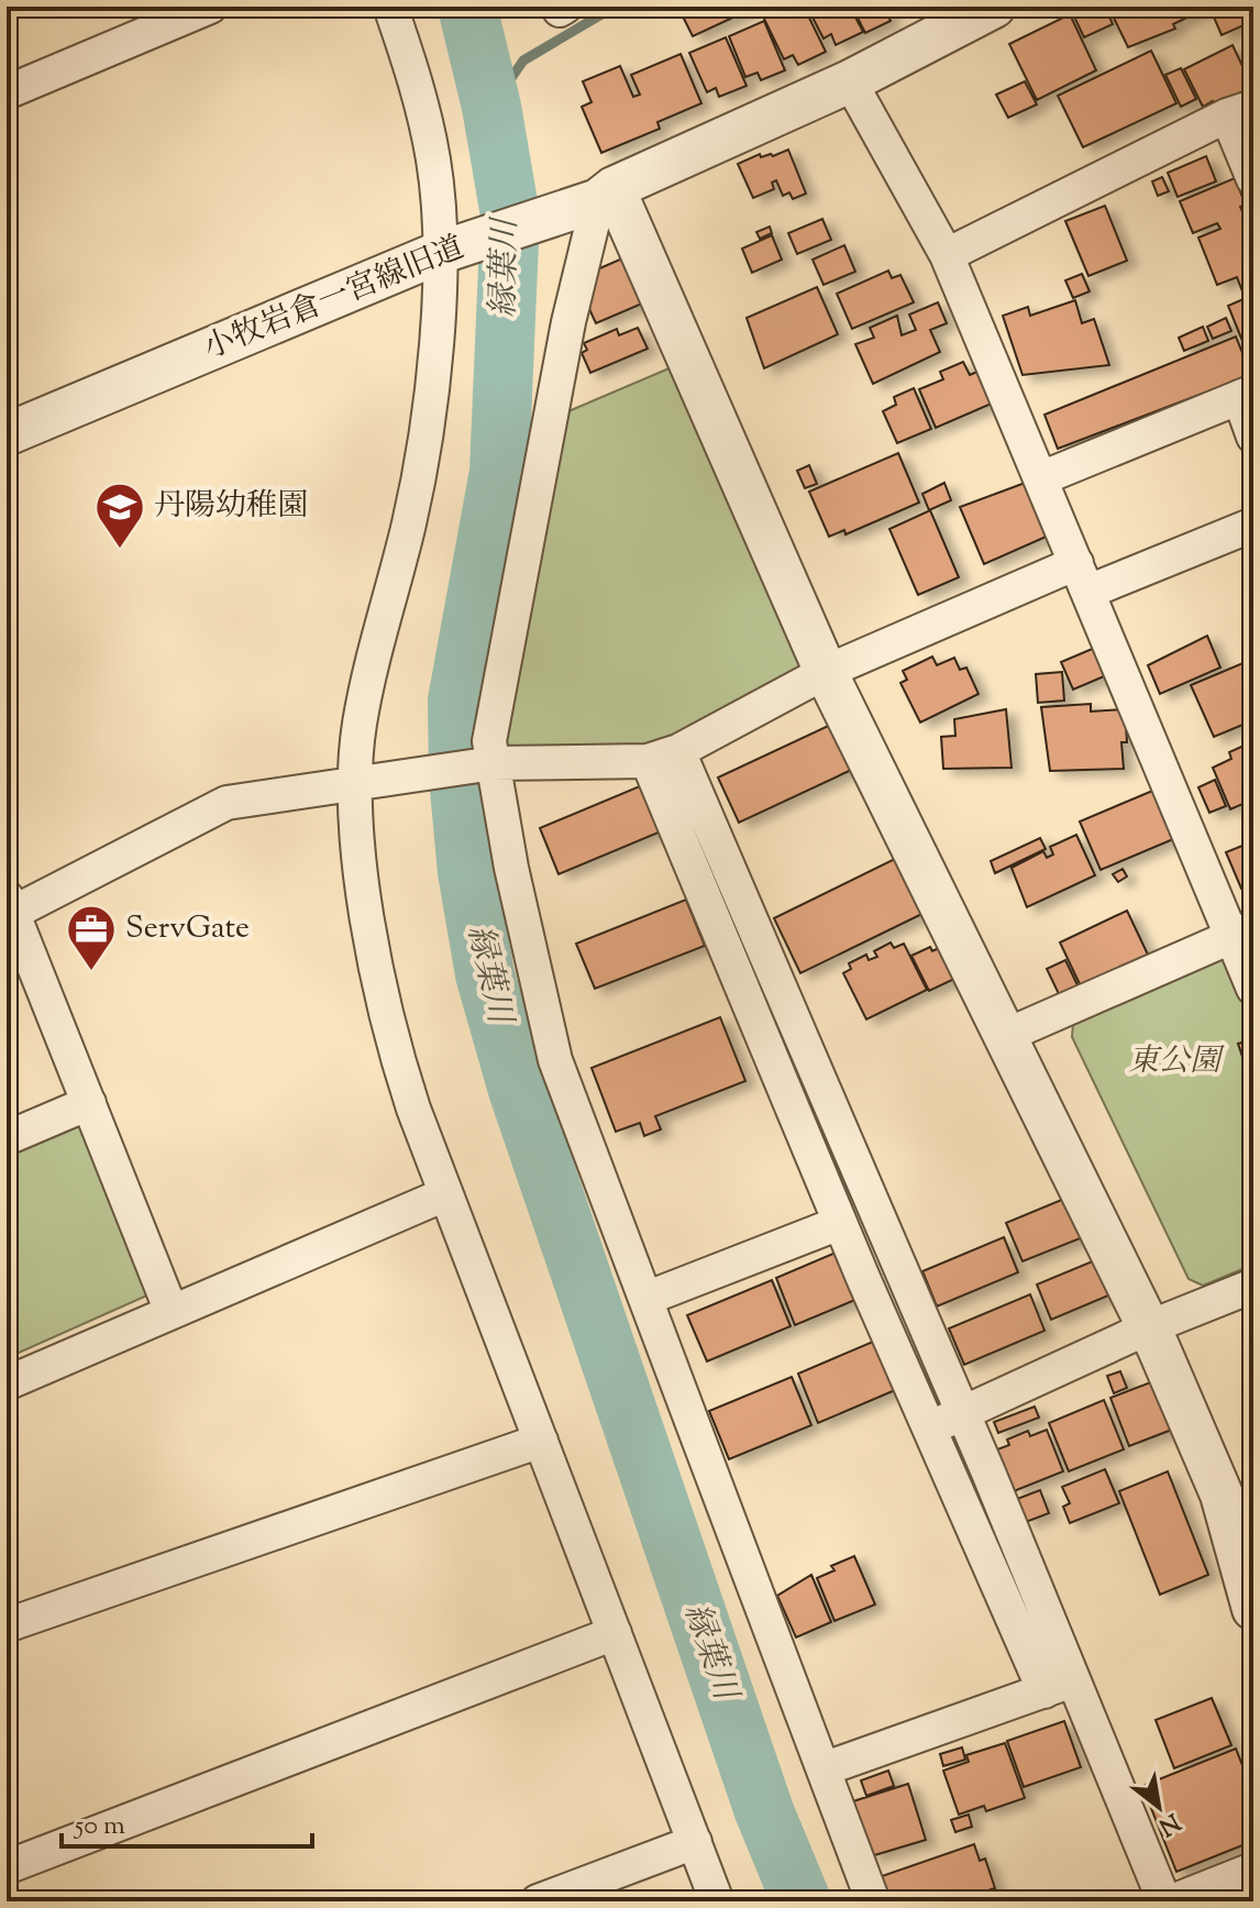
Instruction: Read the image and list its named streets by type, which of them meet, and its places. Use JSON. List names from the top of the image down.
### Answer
{
  "streets": {
    "street": ["小牧岩倉一宮線旧道"]
  },
  "water": ["縁葉川"],
  "parks": ["東公園"],
  "places": {
    "school or university": ["丹陽幼稚園"],
    "office": ["ServGate"]
  },
  "scale_bar": "50 m",
  "north": "bottom right"
}
